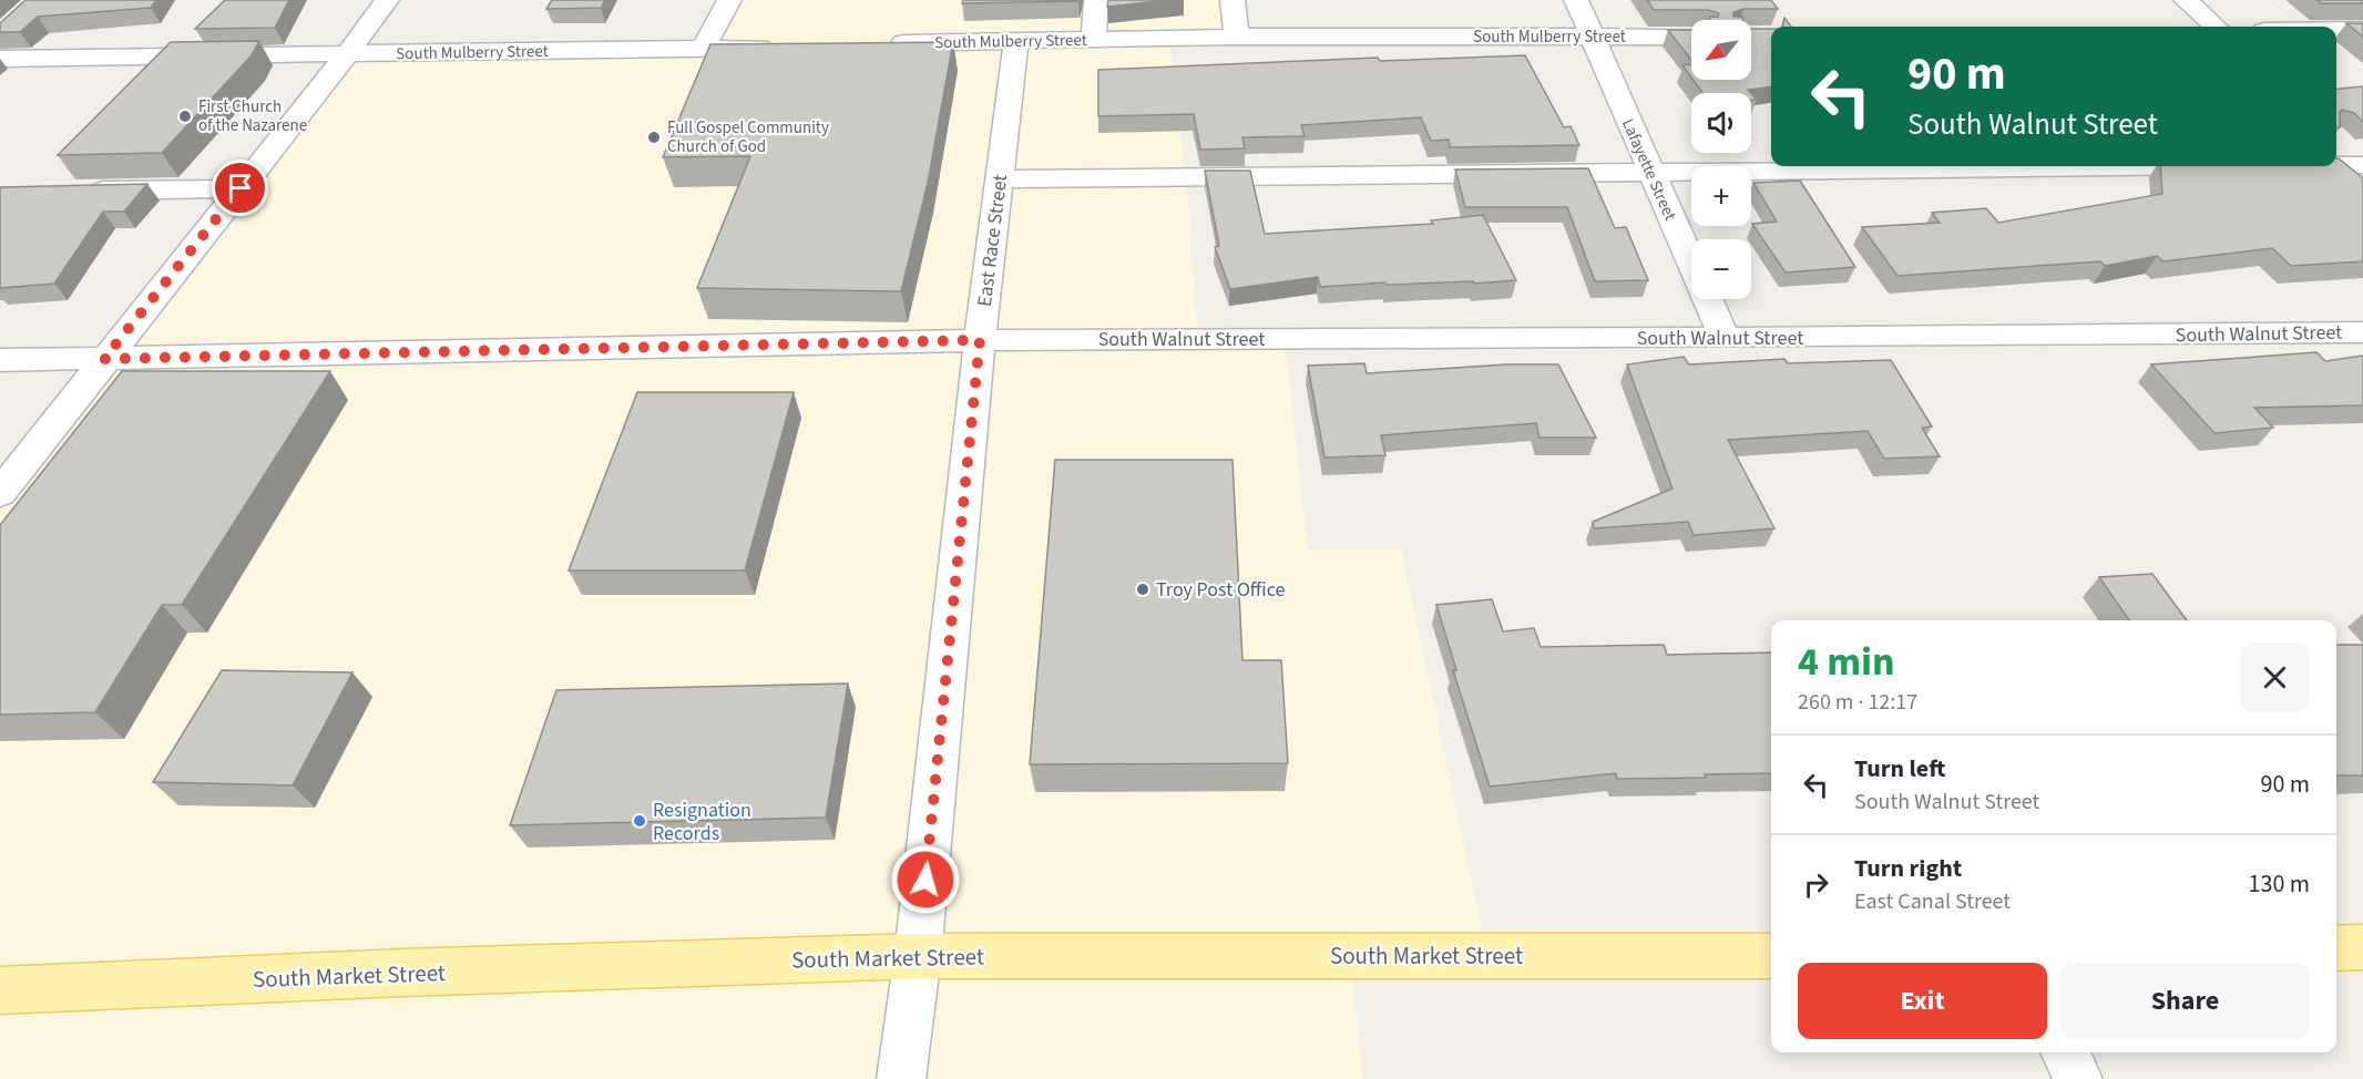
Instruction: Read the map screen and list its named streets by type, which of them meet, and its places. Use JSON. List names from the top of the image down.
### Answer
{
  "streets": {
    "main road": ["South Market Street"],
    "street": [
      "South Mulberry Street",
      "Lafayette Street",
      "East Race Street",
      "South Walnut Street"
    ]
  },
  "crossings": [
    ["South Mulberry Street", "Lafayette Street"],
    ["South Mulberry Street", "East Race Street"],
    ["Lafayette Street", "South Walnut Street"],
    ["East Race Street", "South Walnut Street"],
    ["East Race Street", "South Market Street"]
  ],
  "places": [
    "First Church of the Nazarene",
    "Full Gospel Community Church of God",
    "Troy Post Office",
    "Resignation Records"
  ],
  "north": "bottom left",
  "page": {
    "map_buttons": ["+", "−"],
    "turn": ["90 m", "South Walnut Street"],
    "heading": ["4 min", "260 m · 12:17"],
    "list": [
      {
        "name": "Turn left",
        "note": "South Walnut Street",
        "value": "90 m"
      },
      {
        "name": "Turn right",
        "note": "East Canal Street",
        "value": "130 m"
      }
    ],
    "buttons": ["Exit", "Share"]
  }
}
